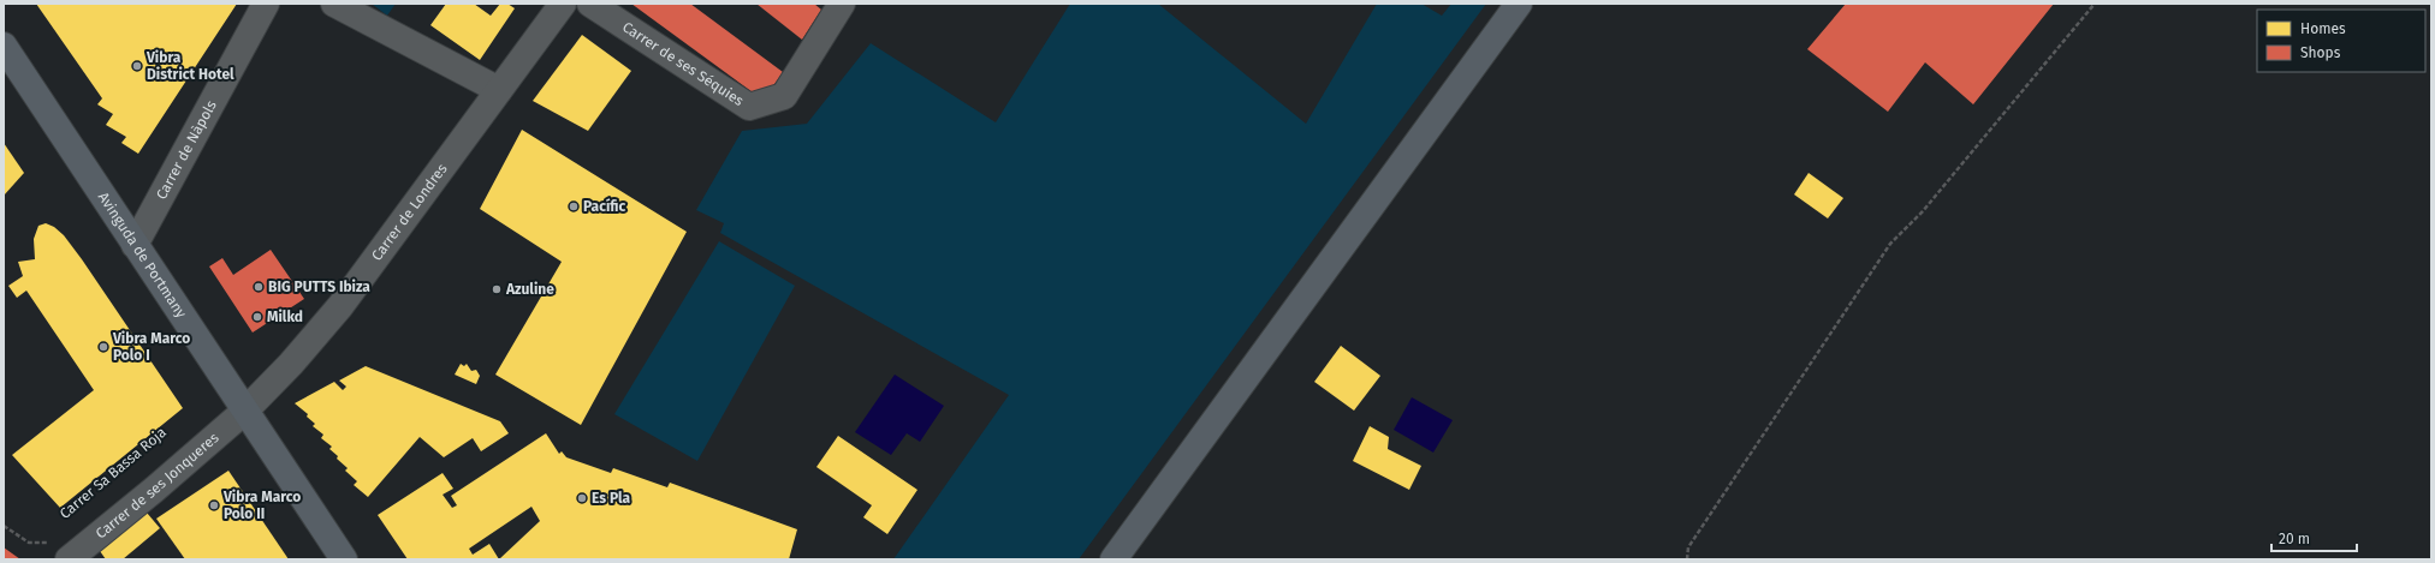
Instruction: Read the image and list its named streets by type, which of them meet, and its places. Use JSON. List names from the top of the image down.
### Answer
{
  "streets": {
    "main road": ["Avinguda de Portmany"],
    "street": [
      "Carrer de ses Séquies",
      "Carrer de Nàpols",
      "Carrer de Londres",
      "Carrer de ses Jonqueres"
    ],
    "path": ["Carrer Sa Bassa Roja"]
  },
  "crossings": [
    ["Carrer de Nàpols", "Avinguda de Portmany"],
    ["Carrer de Londres", "Avinguda de Portmany"],
    ["Carrer de Londres", "Carrer de ses Jonqueres"],
    ["Avinguda de Portmany", "Carrer de ses Jonqueres"]
  ],
  "places": [
    "Vibra District Hotel",
    "Pacífic",
    "BIG PUTTS Ibiza",
    "Azuline",
    "Milkd",
    "Vibra Marco Polo I",
    "Es Pla",
    "Vibra Marco Polo II"
  ],
  "legend": ["Homes", "Shops"],
  "scale_bar": "20 m"
}
